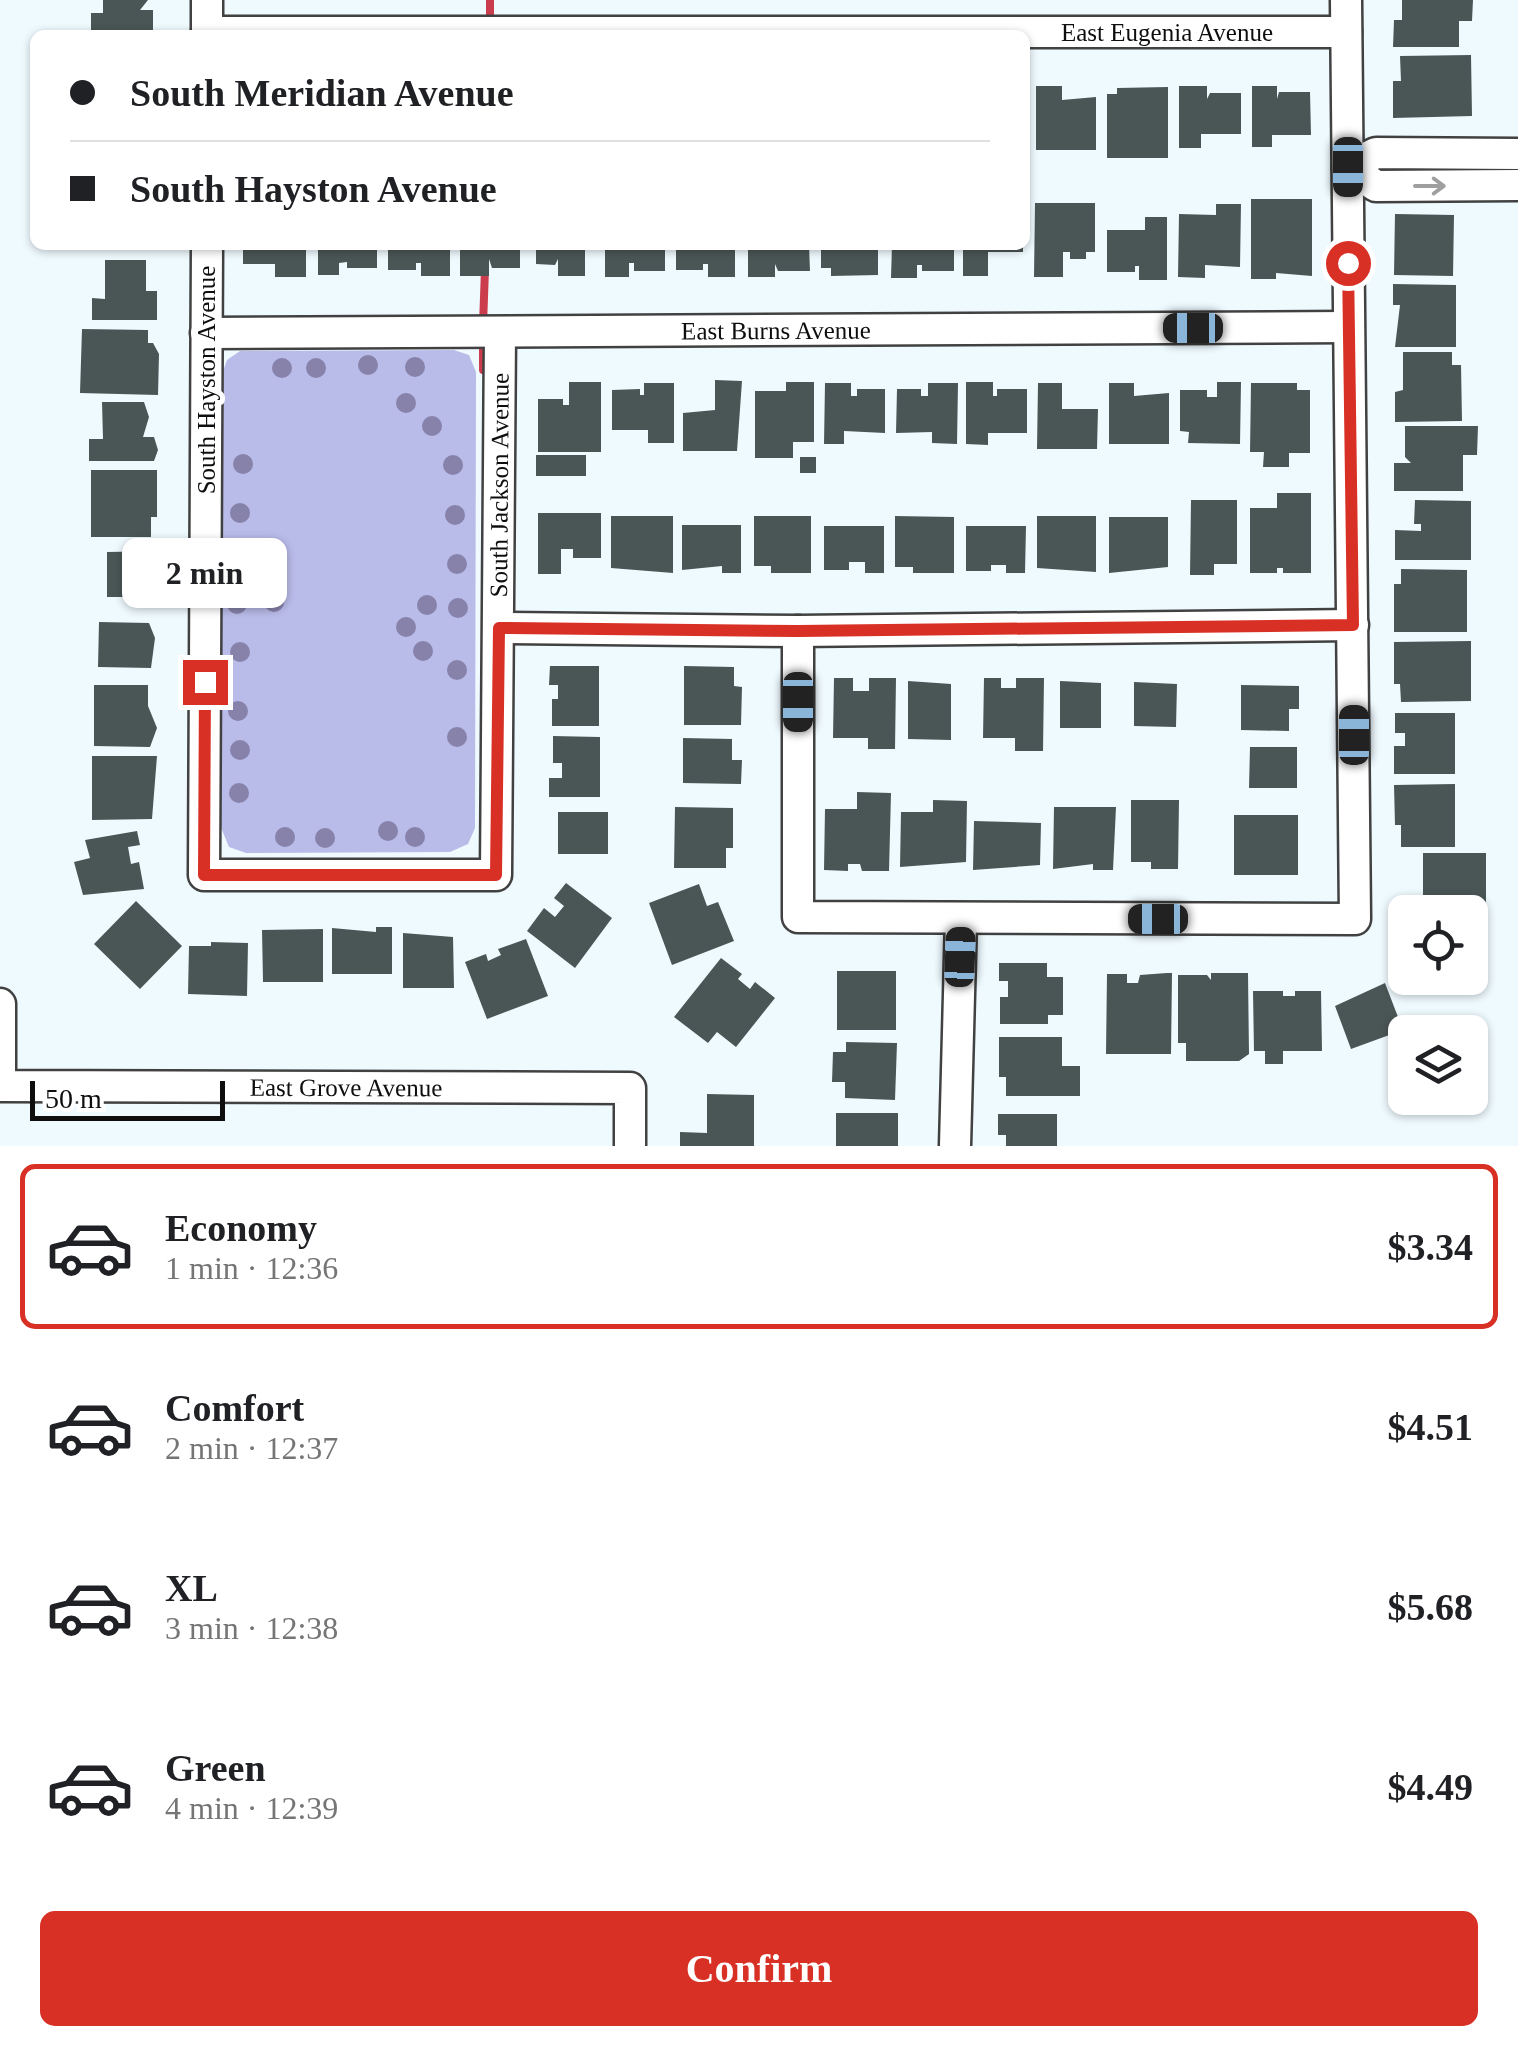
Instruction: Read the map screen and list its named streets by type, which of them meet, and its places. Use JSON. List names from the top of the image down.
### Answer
{
  "streets": {
    "street": [
      "East Eugenia Avenue",
      "East Burns Avenue",
      "South Hayston Avenue",
      "South Jackson Avenue",
      "East Grove Avenue"
    ]
  },
  "crossings": [
    ["East Burns Avenue", "South Hayston Avenue"],
    ["East Burns Avenue", "South Jackson Avenue"],
    ["South Hayston Avenue", "South Jackson Avenue"]
  ],
  "scale_bar": "50 m",
  "page": {
    "banner": ["South Meridian Avenue", "South Hayston Avenue"],
    "bubble": "2 min",
    "scale": "50 m",
    "list": [
      {
        "name": "Economy",
        "note": "1 min · 12:36",
        "value": "$3.34"
      },
      {
        "name": "Comfort",
        "note": "2 min · 12:37",
        "value": "$4.51"
      },
      {
        "name": "XL",
        "note": "3 min · 12:38",
        "value": "$5.68"
      },
      {
        "name": "Green",
        "note": "4 min · 12:39",
        "value": "$4.49"
      }
    ],
    "buttons": "Confirm"
  }
}
